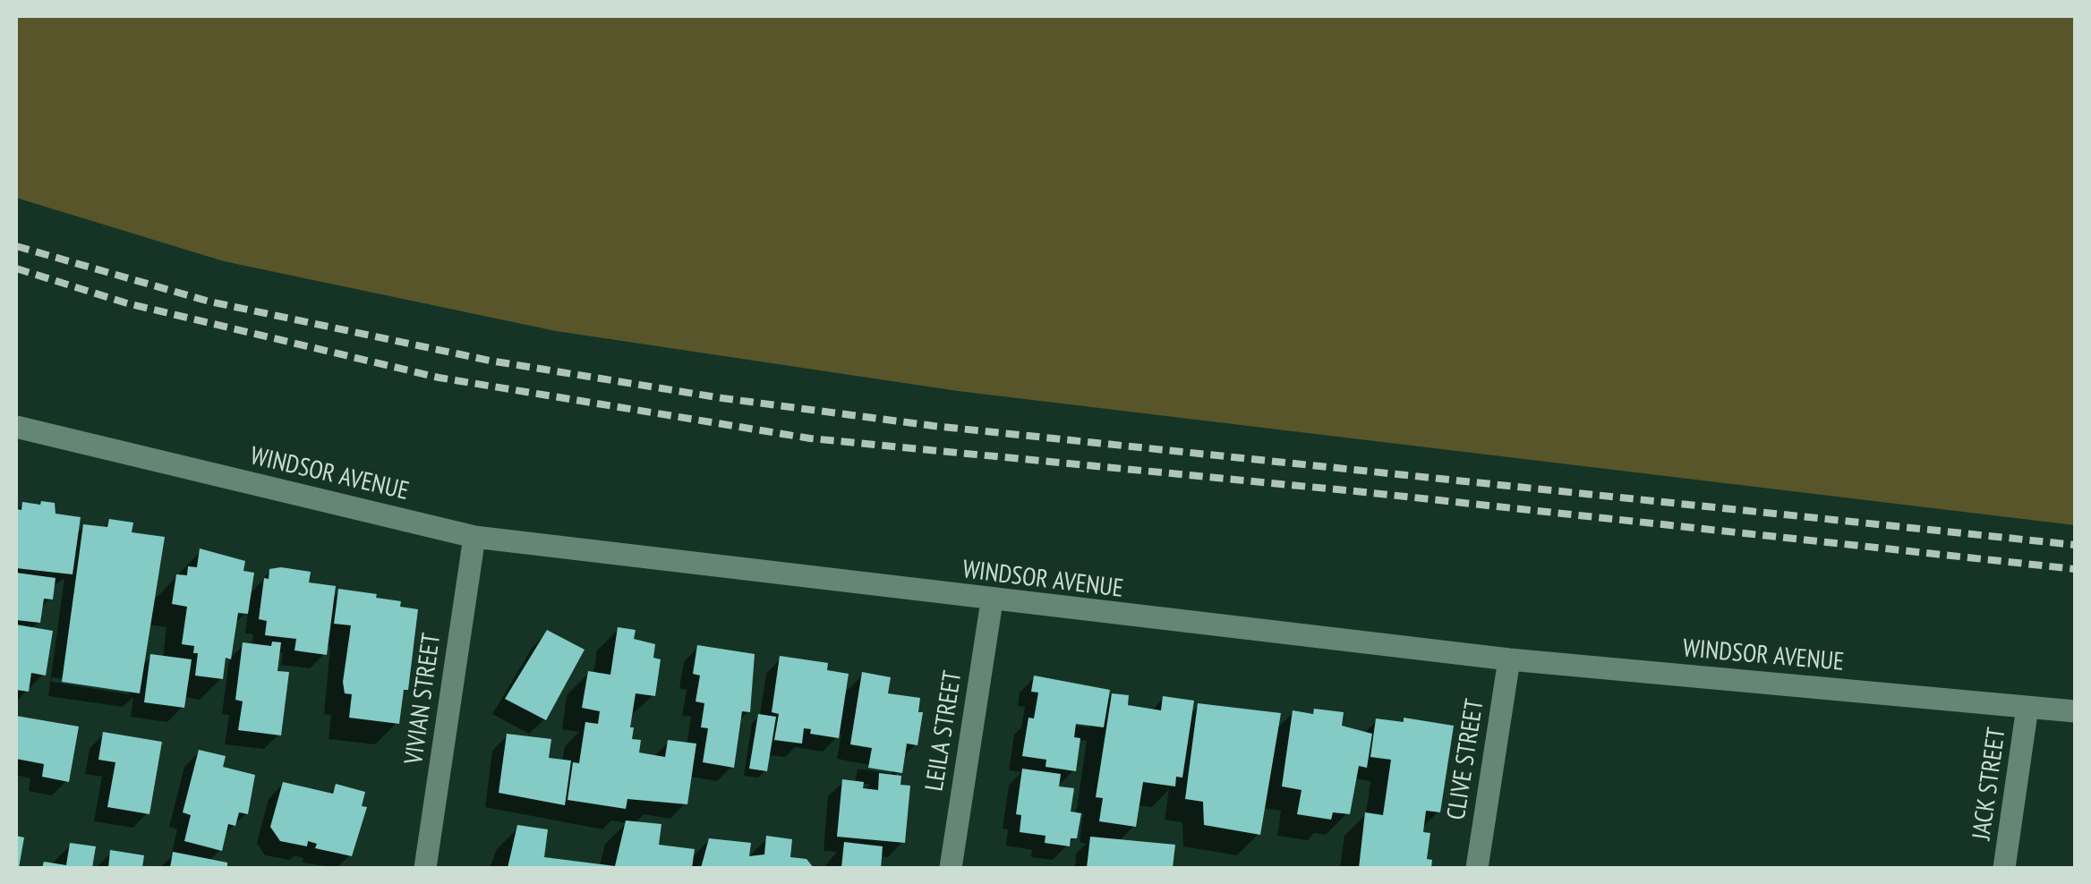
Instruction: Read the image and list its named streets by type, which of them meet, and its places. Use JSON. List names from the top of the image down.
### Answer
{
  "streets": {
    "street": [
      "WINDSOR AVENUE",
      "VIVIAN STREET",
      "LEILA STREET",
      "CLIVE STREET",
      "JACK STREET"
    ]
  },
  "crossings": [
    ["WINDSOR AVENUE", "VIVIAN STREET"],
    ["WINDSOR AVENUE", "LEILA STREET"],
    ["WINDSOR AVENUE", "CLIVE STREET"],
    ["WINDSOR AVENUE", "JACK STREET"]
  ]
}
